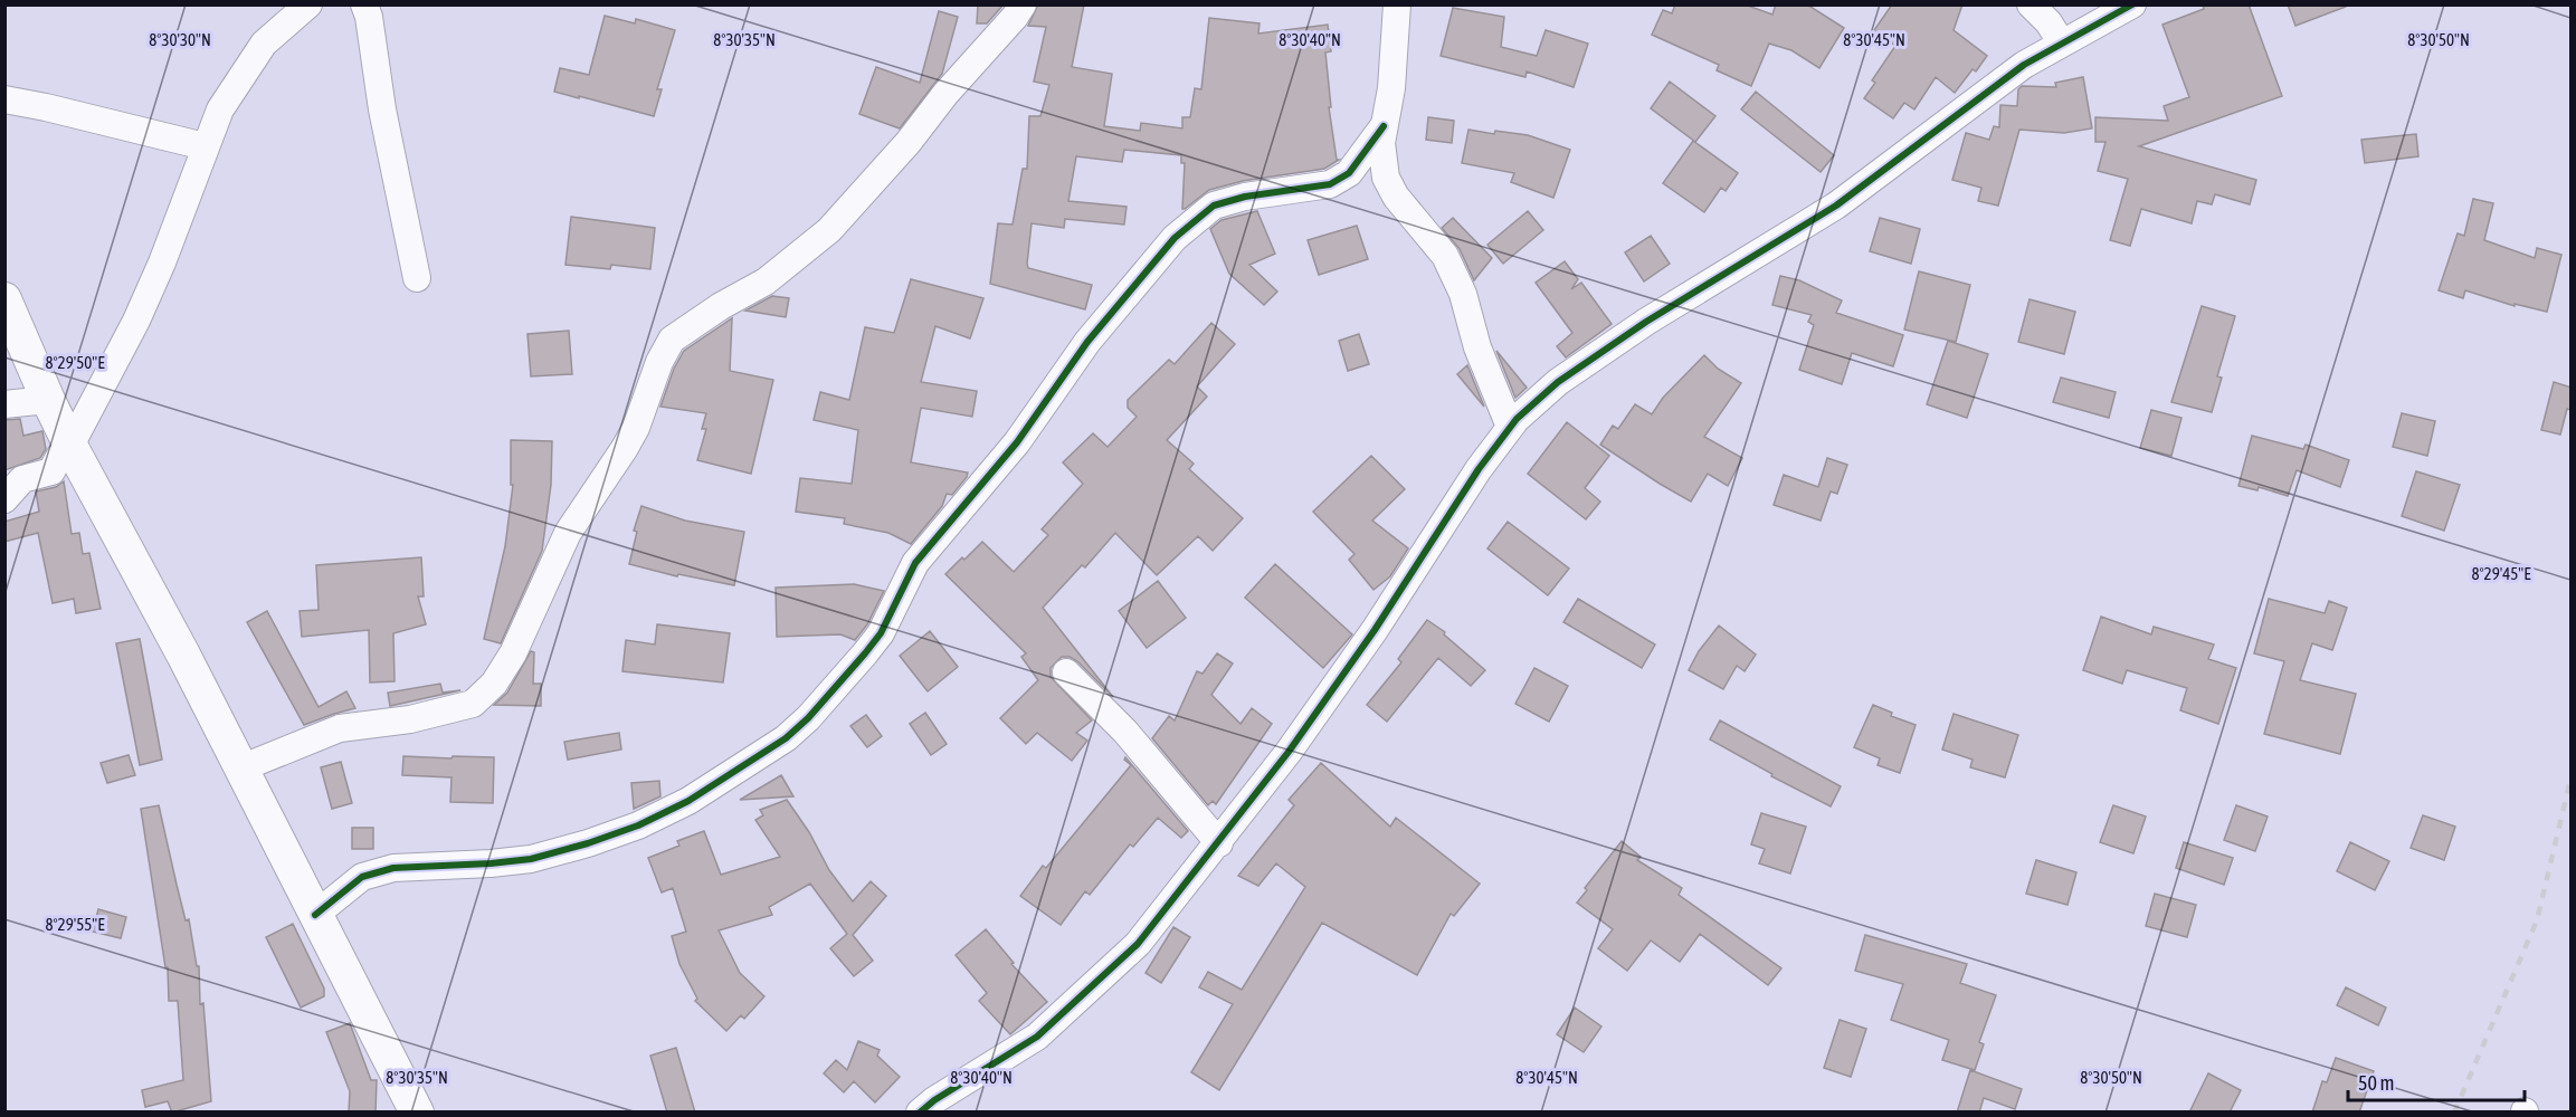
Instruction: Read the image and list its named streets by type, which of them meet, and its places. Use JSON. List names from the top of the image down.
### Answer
{
  "scale_bar": "50 m",
  "coordinates": [
    "8°30'30\"N",
    "8°30'35\"N",
    "8°30'40\"N",
    "8°30'45\"N",
    "8°30'50\"N",
    "8°29'50\"E",
    "8°29'45\"E",
    "8°29'55\"E"
  ]
}
